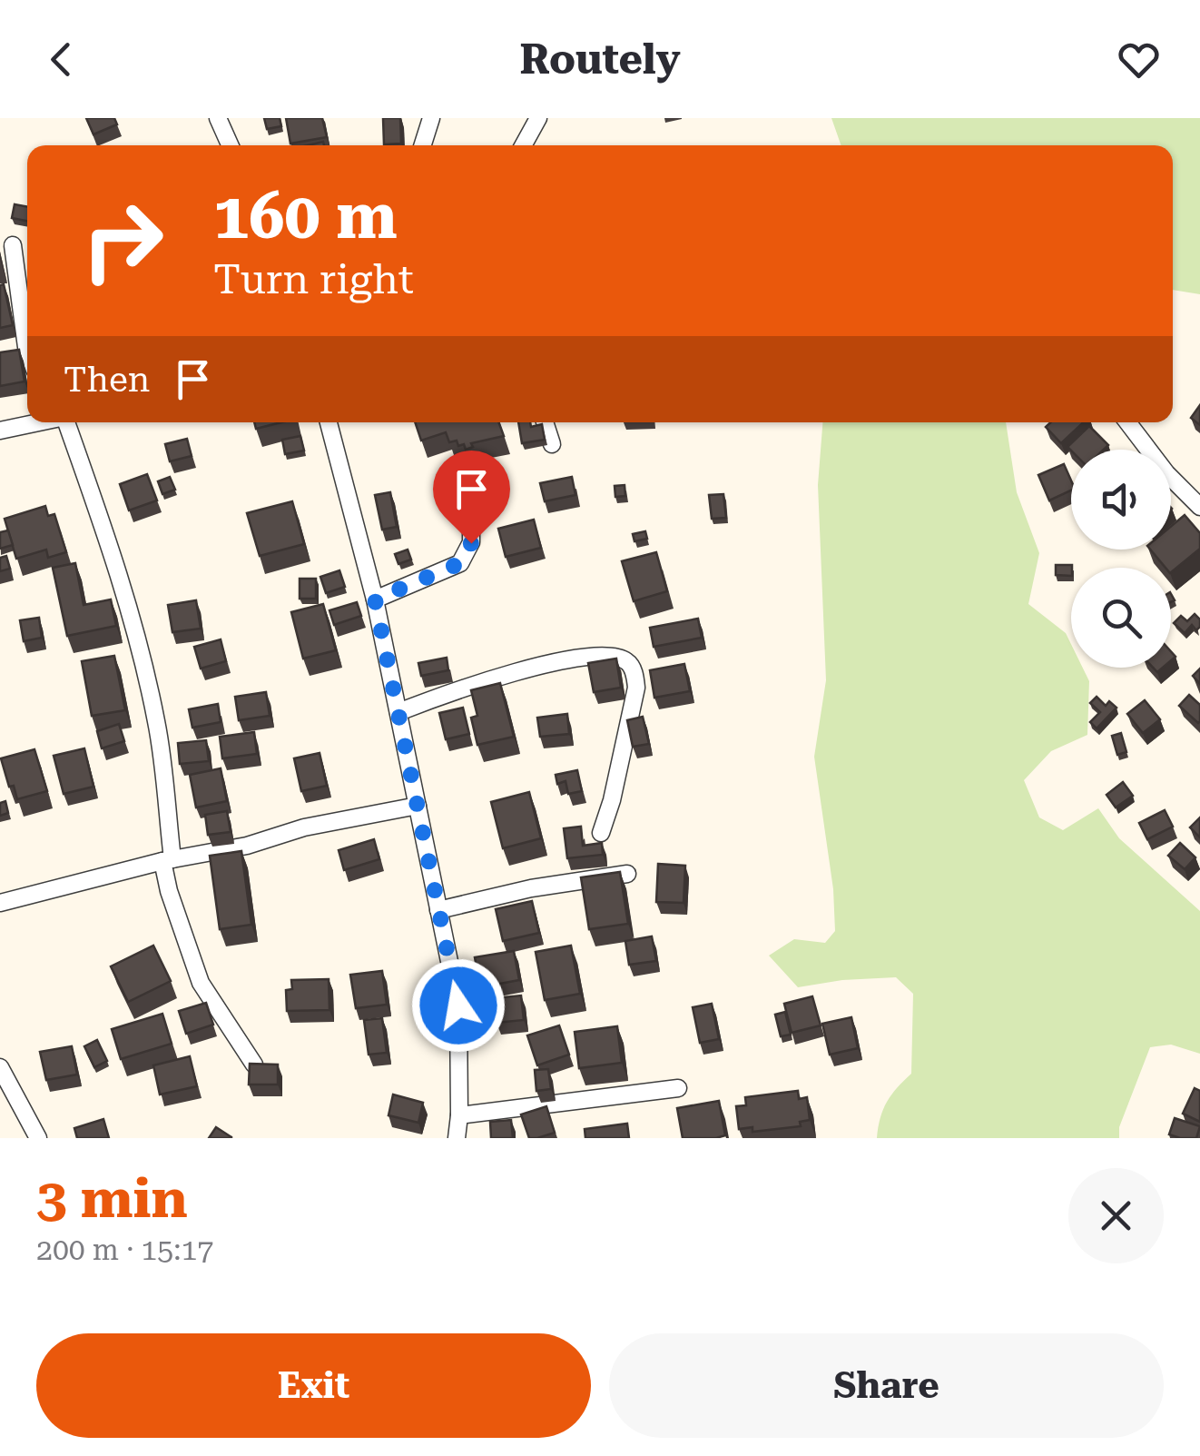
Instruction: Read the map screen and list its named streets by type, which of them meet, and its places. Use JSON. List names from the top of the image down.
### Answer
{
  "page": {
    "header": "Routely",
    "turn": ["160 m", "Turn right"],
    "then": "Then",
    "heading": ["3 min", "200 m · 15:17"],
    "buttons": ["Exit", "Share"]
  }
}
